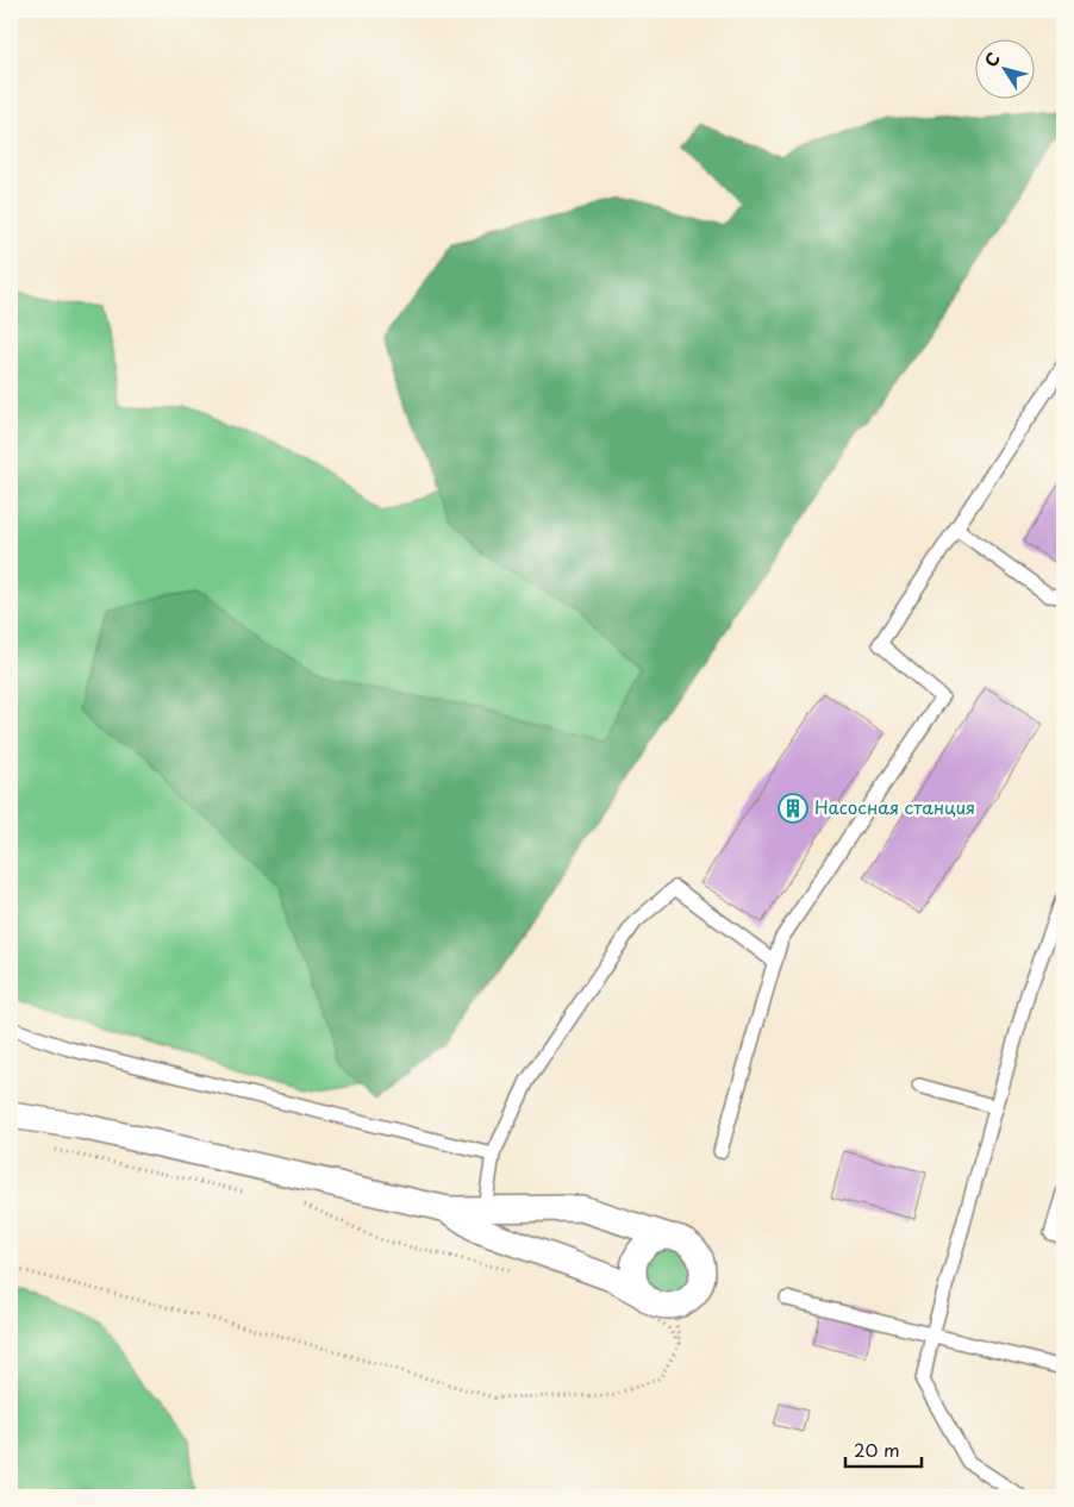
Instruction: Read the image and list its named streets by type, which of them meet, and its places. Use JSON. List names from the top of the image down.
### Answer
{
  "places": {
    "building": ["Насосная станция"]
  },
  "scale_bar": "20 m",
  "north": "top left"
}
